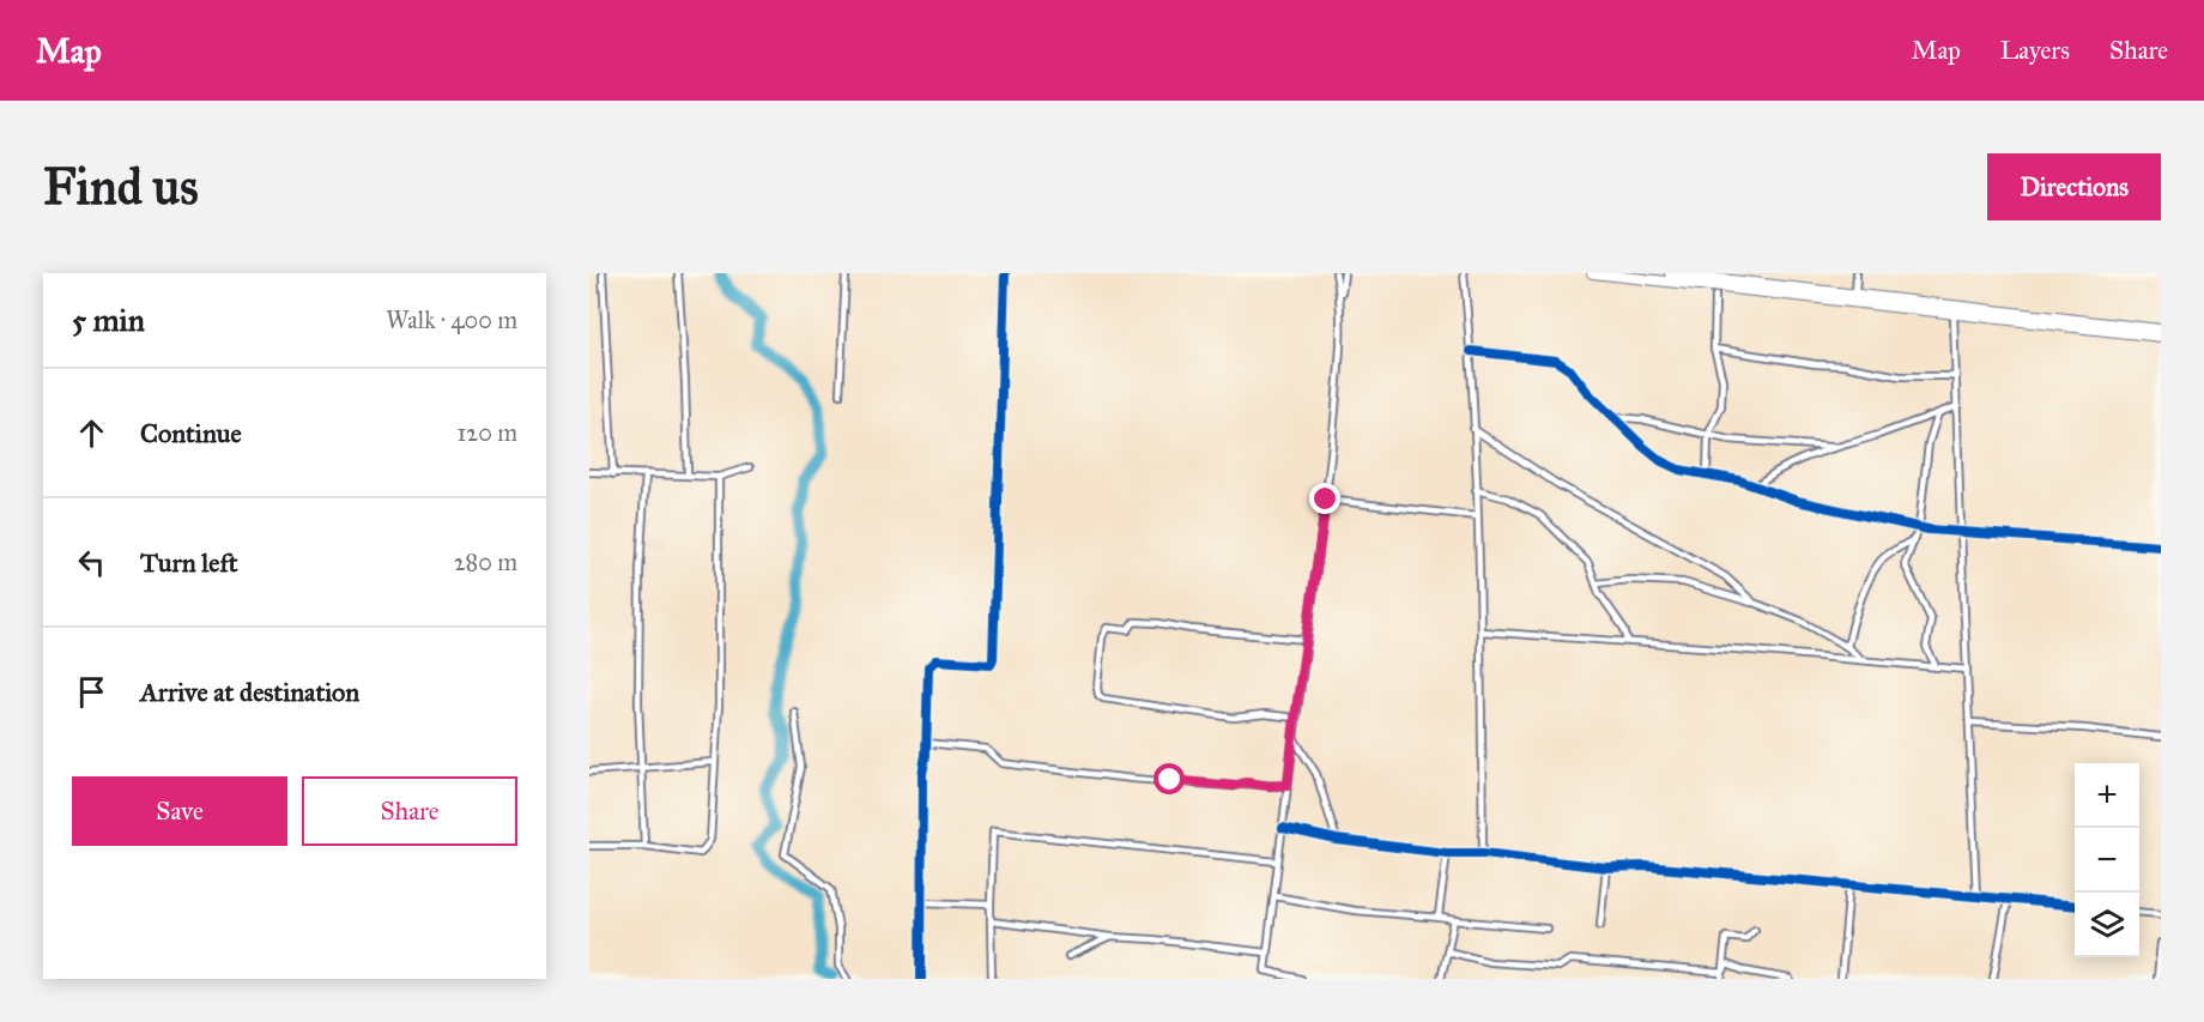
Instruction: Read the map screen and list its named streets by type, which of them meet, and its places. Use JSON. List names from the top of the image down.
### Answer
{
  "page": {
    "header": "Map",
    "nav": ["Map", "Layers", "Share"],
    "buttons": [
      "Directions",
      ["Save", "Share"]
    ],
    "title": "Find us",
    "heading": ["5 min", "Walk · 400 m"],
    "list": [
      ["Continue", "120 m"],
      ["Turn left", "280 m"],
      "Arrive at destination"
    ],
    "map_buttons": ["+", "−"]
  }
}
